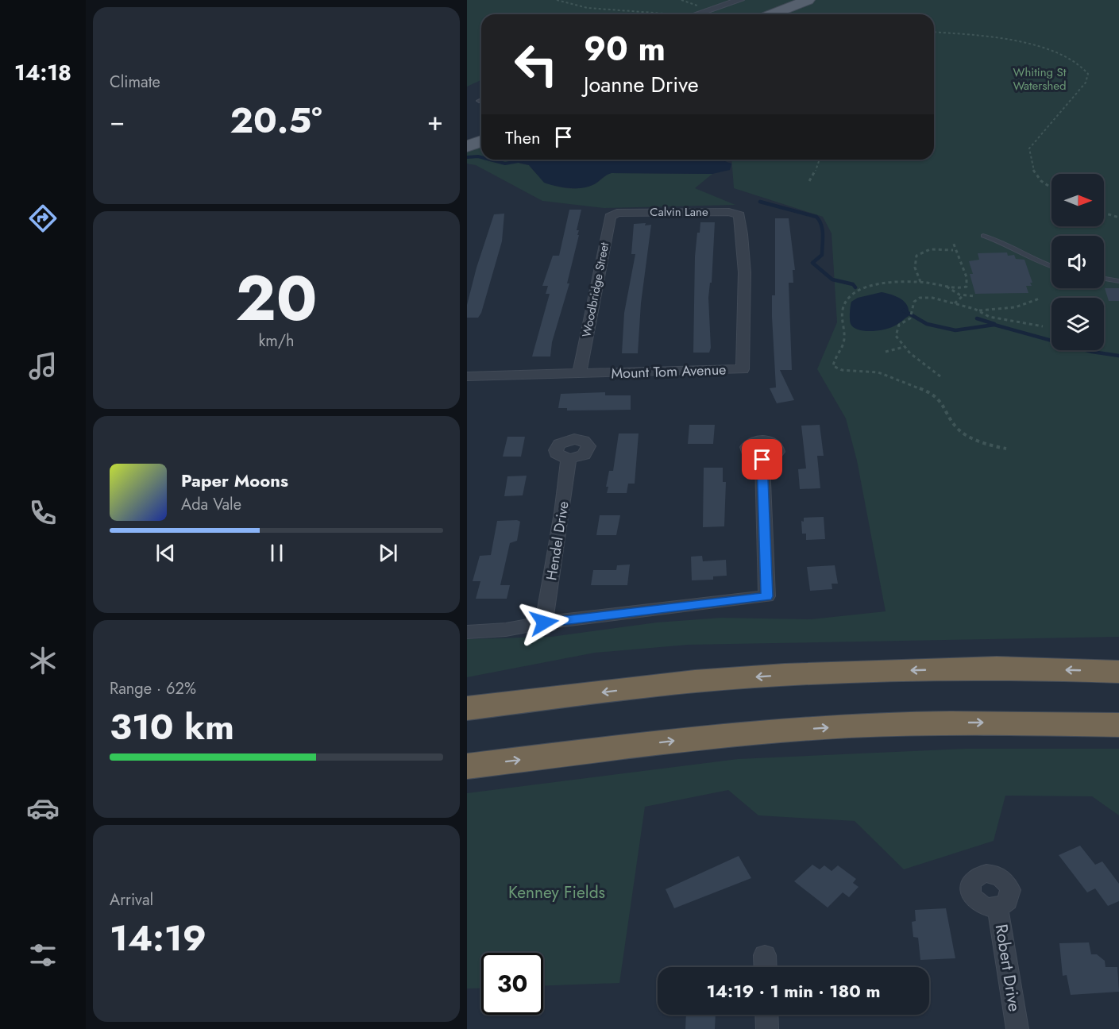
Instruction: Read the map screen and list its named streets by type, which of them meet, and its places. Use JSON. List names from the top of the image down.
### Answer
{
  "streets": {
    "street": [
      "Calvin Lane",
      "Woodbridge Street",
      "Mount Tom Avenue",
      "Hendel Drive",
      "Robert Drive"
    ]
  },
  "crossings": [
    ["Calvin Lane", "Woodbridge Street"],
    ["Calvin Lane", "Mount Tom Avenue"],
    ["Woodbridge Street", "Mount Tom Avenue"]
  ],
  "parks": ["Whiting St Watershed", "Kenney Fields"],
  "north": "right",
  "page": {
    "tabs": "14:18",
    "tile": [
      "Climate",
      ["20", "km/h"],
      ["Range · 62%", "310 km"],
      ["Arrival", "14:19"]
    ],
    "turn": ["90 m", "Joanne Drive"],
    "heat": ["−", "20.5°", "+"],
    "then": "Then",
    "song": ["Paper Moons", "Ada Vale"],
    "limit": "30",
    "trip": "14:19 · 1 min · 180 m"
  }
}
